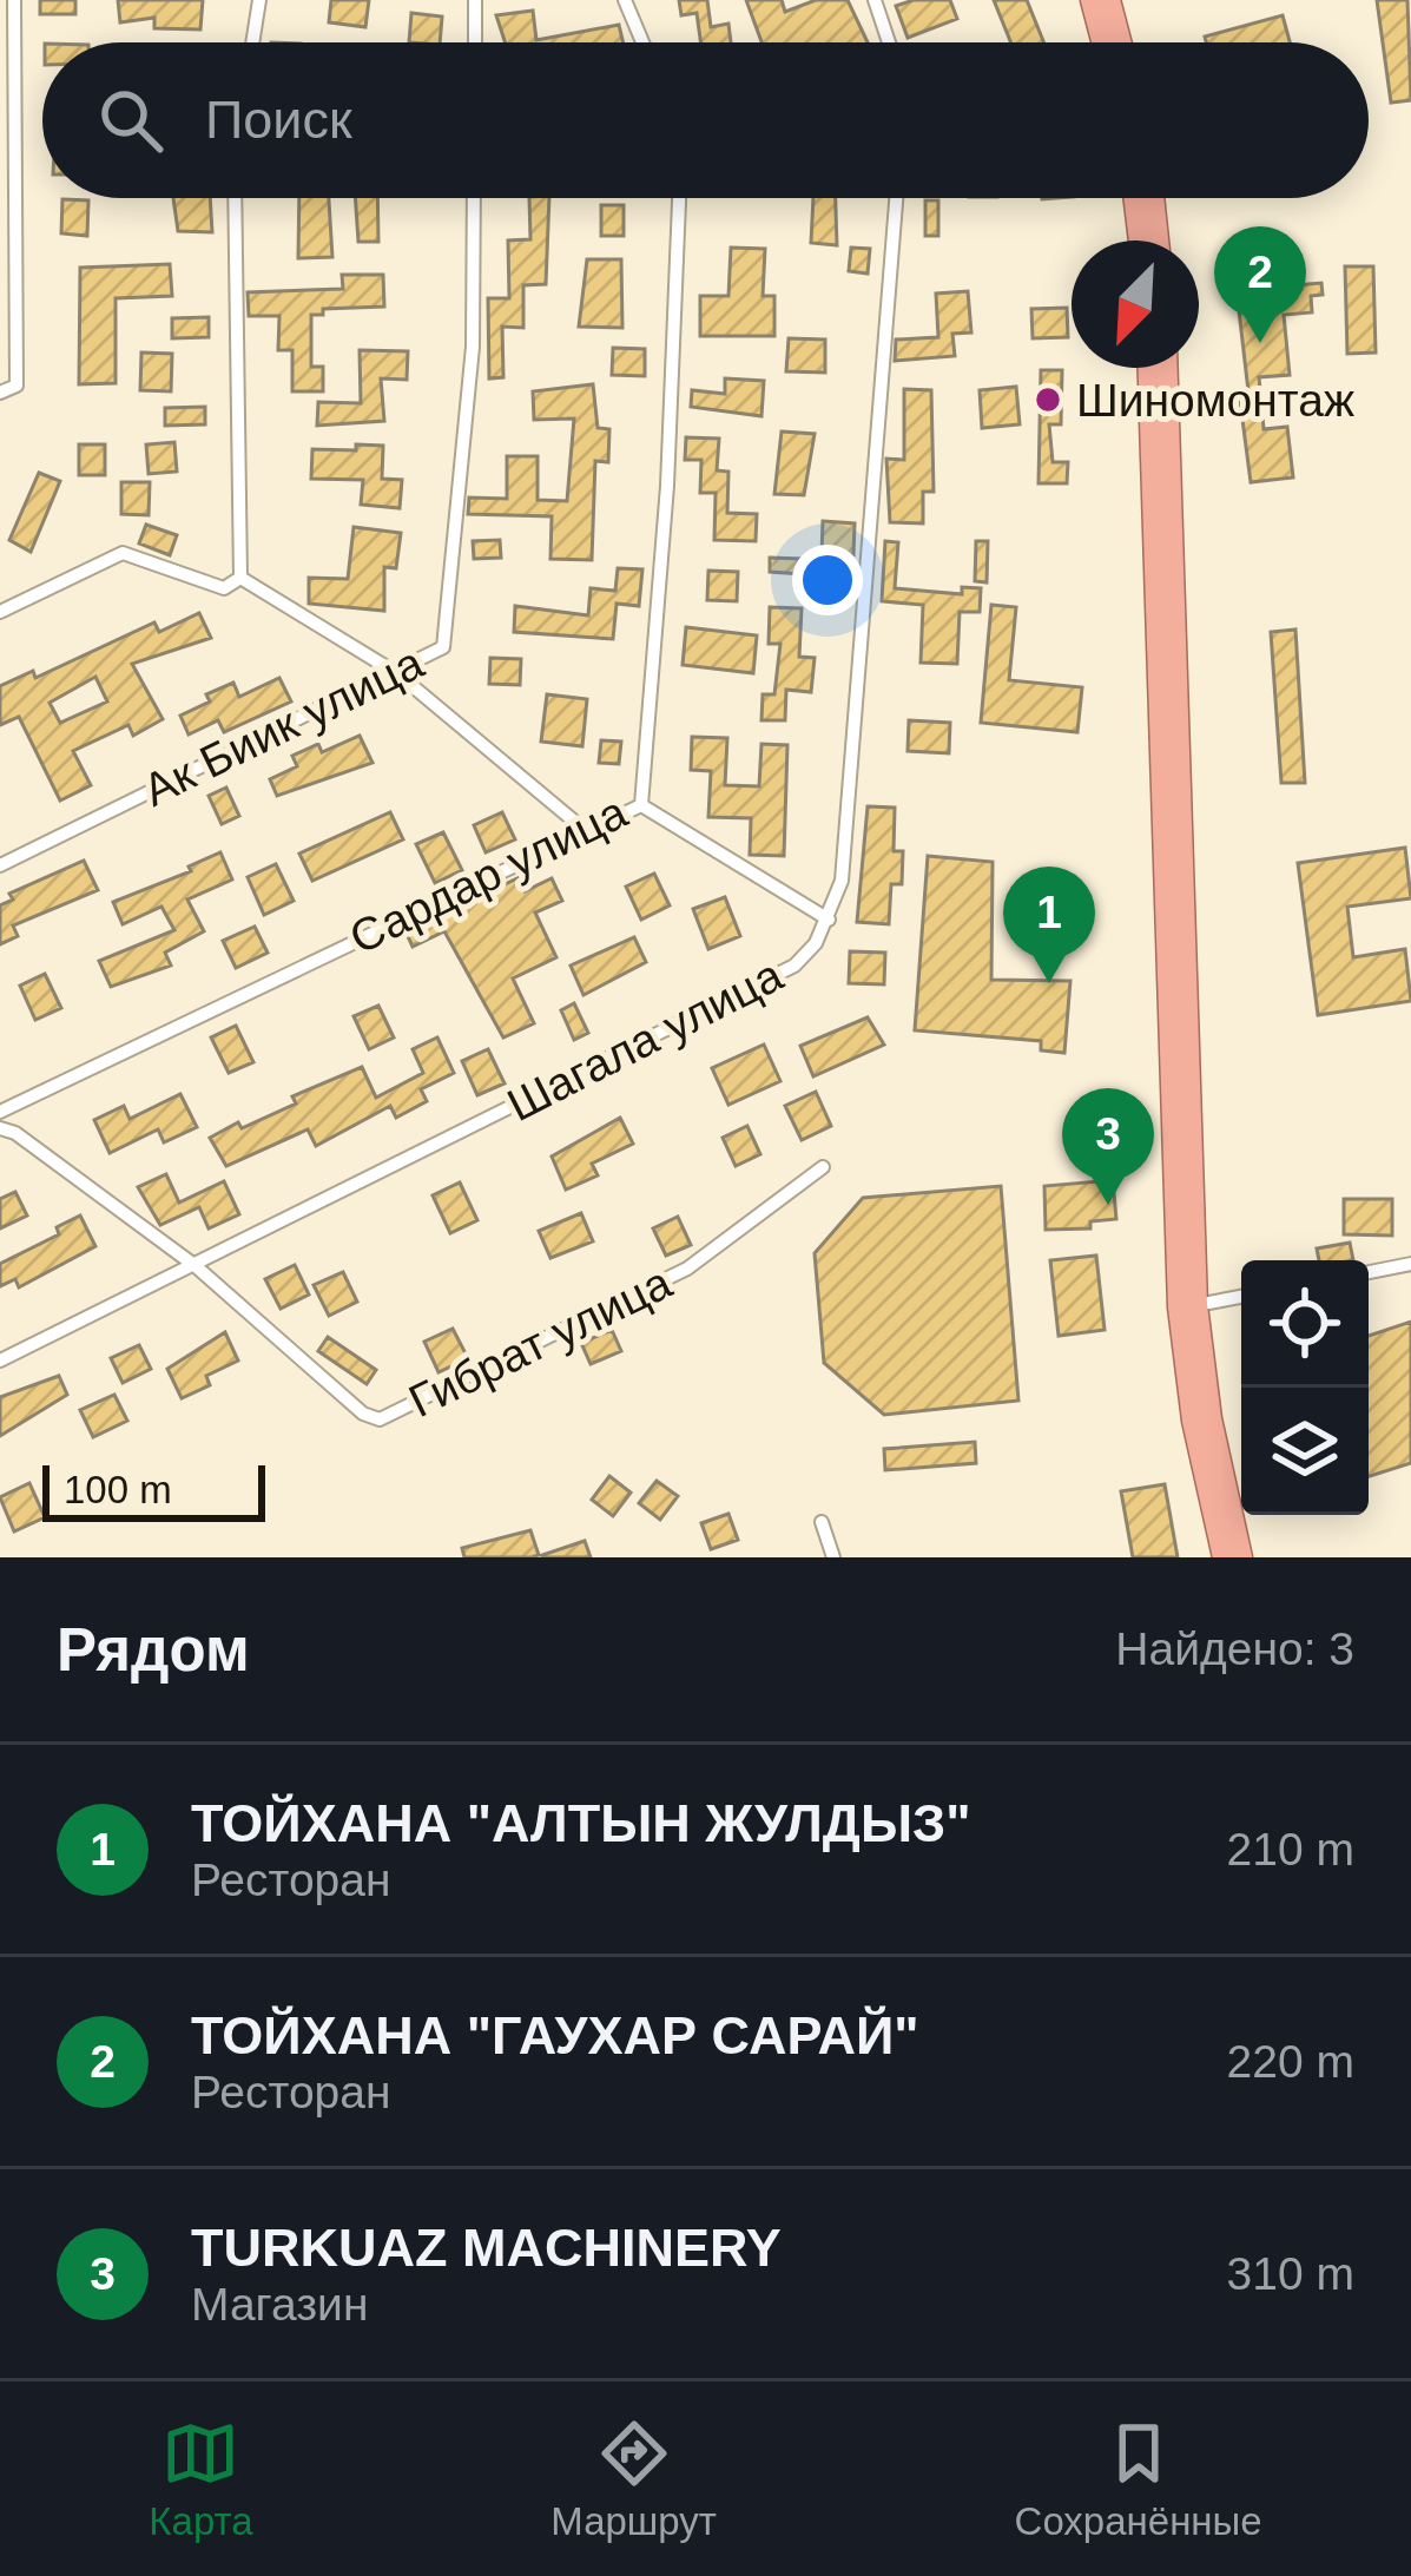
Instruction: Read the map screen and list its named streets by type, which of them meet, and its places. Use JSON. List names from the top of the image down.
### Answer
{
  "streets": {
    "street": [
      "Ак Биик улица",
      "Сардар улица",
      "Шагала улица",
      "Гибрат улица"
    ]
  },
  "crossings": [
    ["Шагала улица", "Гибрат улица"]
  ],
  "places": ["Шиномонтаж"],
  "scale_bar": "100 m",
  "north": "bottom left",
  "page": {
    "search": "Поиск",
    "pins": ["2", "1", "3"],
    "scale": "100 m",
    "heading": ["Рядом", "Найдено: 3"],
    "list": [
      {
        "mark": "1",
        "name": "ТОЙХАНА \"АЛТЫН ЖУЛДЫЗ\"",
        "note": "Ресторан",
        "value": "210 m"
      },
      {
        "mark": "2",
        "name": "ТОЙХАНА \"ГАУХАР САРАЙ\"",
        "note": "Ресторан",
        "value": "220 m"
      },
      {
        "mark": "3",
        "name": "TURKUAZ MACHINERY",
        "note": "Магазин",
        "value": "310 m"
      }
    ],
    "nav": ["Карта", "Маршрут", "Сохранённые"]
  }
}
